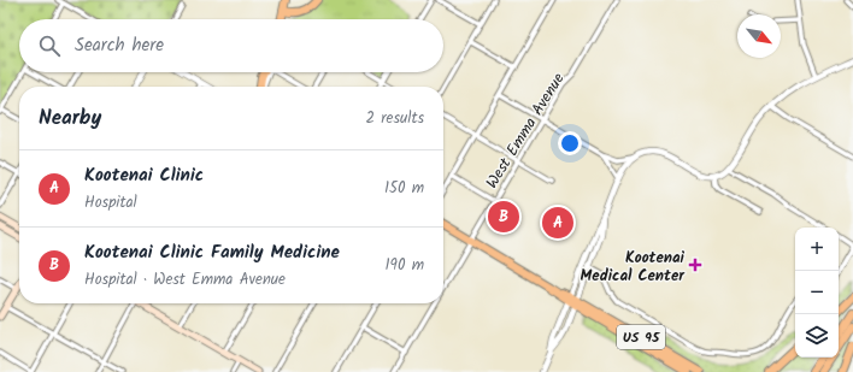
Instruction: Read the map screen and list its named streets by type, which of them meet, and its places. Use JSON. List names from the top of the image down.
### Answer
{
  "streets": {
    "highway": ["US 95"],
    "street": ["West Emma Avenue"]
  },
  "crossings": [
    ["West Emma Avenue", "US 95"]
  ],
  "places": {
    "health": ["Kootenai Medical Center"]
  },
  "north": "bottom right",
  "page": {
    "search": "Search here",
    "heading": ["Nearby", "2 results"],
    "list": [
      {
        "mark": "A",
        "name": "Kootenai Clinic",
        "note": "Hospital",
        "value": "150 m"
      },
      {
        "mark": "B",
        "name": "Kootenai Clinic Family Medicine",
        "note": "Hospital · West Emma Avenue",
        "value": "190 m"
      }
    ],
    "pins": ["B", "A"],
    "map_buttons": ["+", "−"]
  }
}
